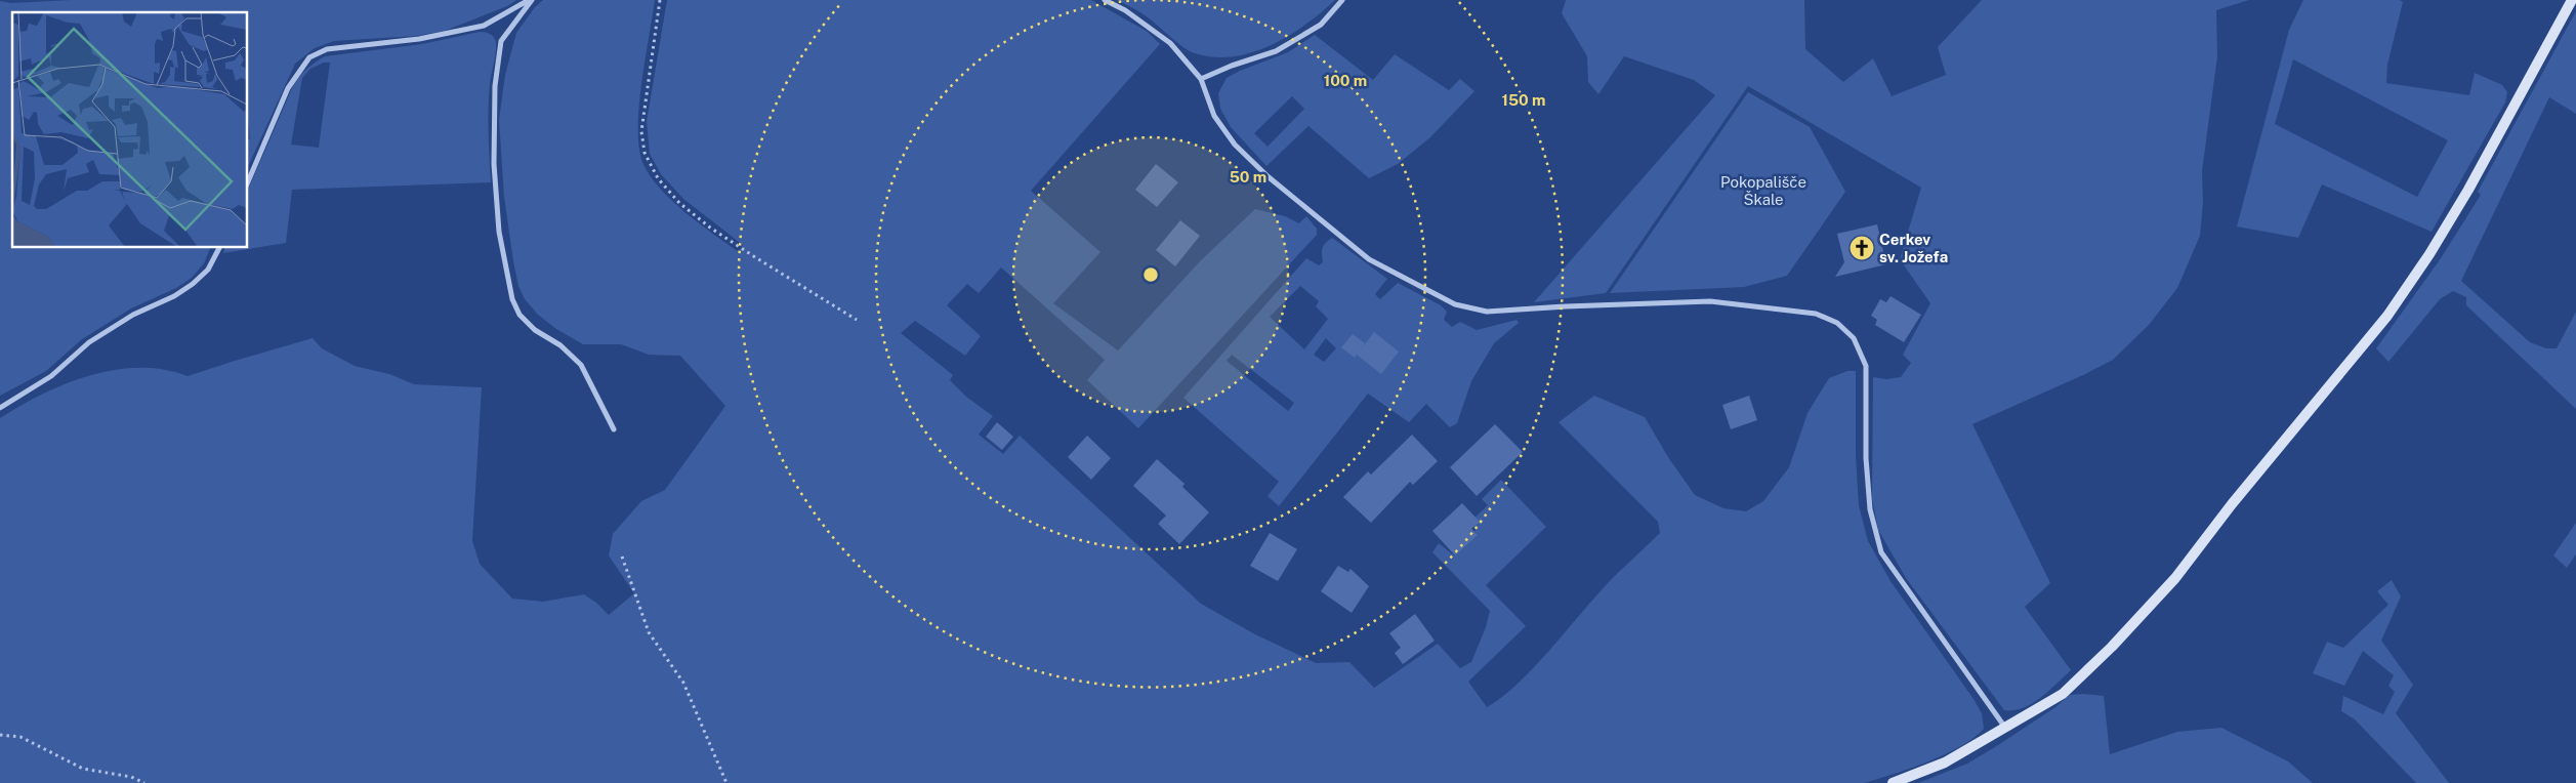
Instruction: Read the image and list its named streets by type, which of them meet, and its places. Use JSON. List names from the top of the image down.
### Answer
{
  "parks": ["Pokopališče Škale"],
  "places": {
    "church": ["Cerkev sv. Jožefa"]
  },
  "rings": ["100 m", "150 m", "50 m"]
}
